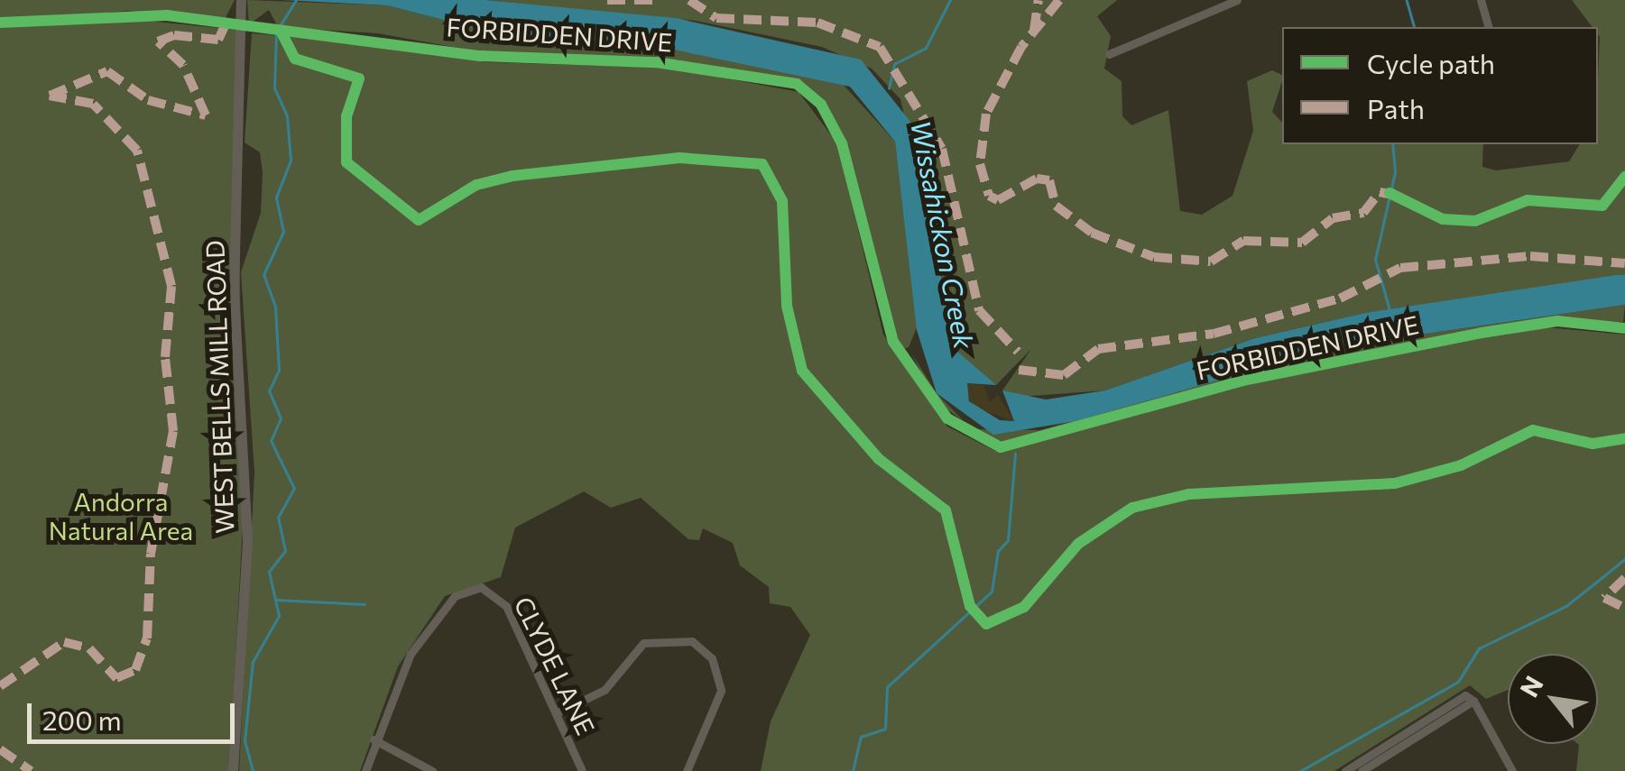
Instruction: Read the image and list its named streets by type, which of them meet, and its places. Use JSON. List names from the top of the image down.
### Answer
{
  "streets": {
    "street": ["WEST BELLS MILL ROAD", "CLYDE LANE"],
    "cycle path": ["FORBIDDEN DRIVE"]
  },
  "water": ["Wissahickon Creek"],
  "parks": ["Andorra Natural Area"],
  "legend": ["Cycle path", "Path"],
  "scale_bar": "200 m",
  "north": "top left"
}
